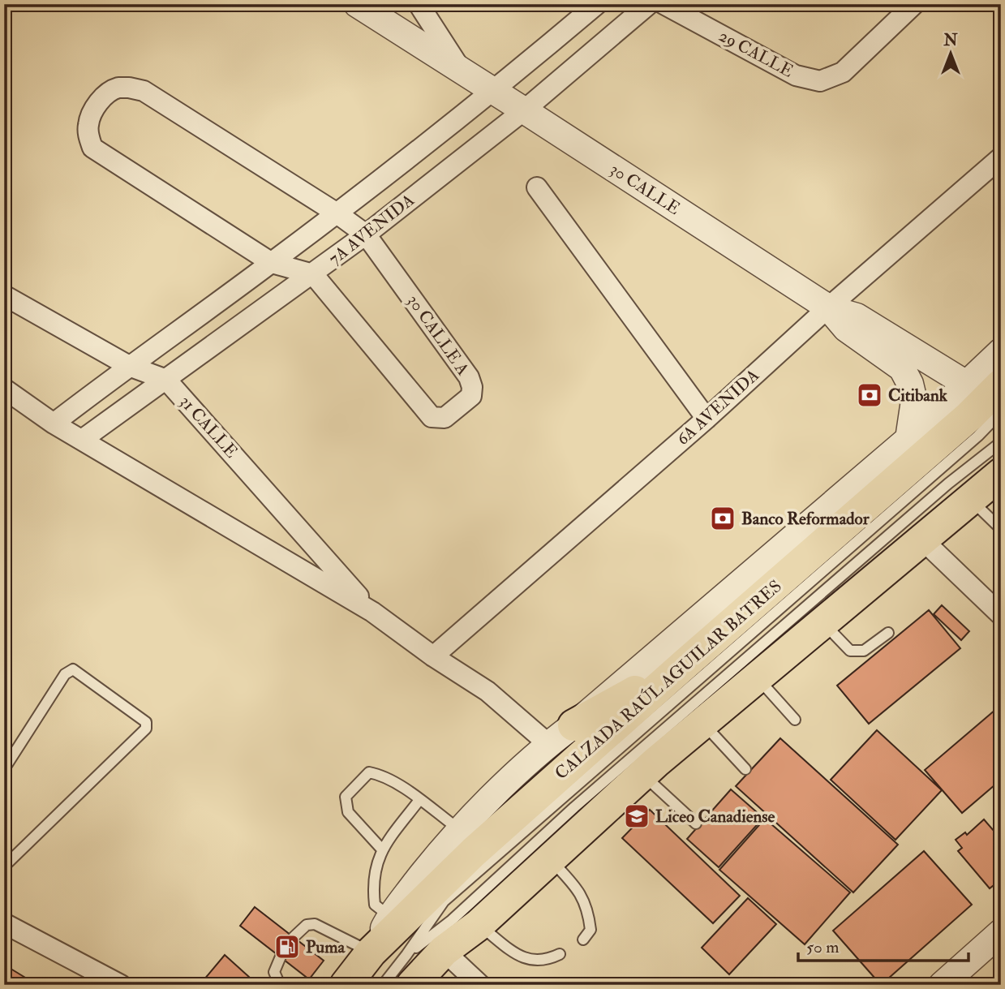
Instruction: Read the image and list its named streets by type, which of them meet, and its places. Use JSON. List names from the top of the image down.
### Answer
{
  "streets": {
    "highway": ["CALZADA RAÚL AGUILAR BATRES"],
    "street": [
      "29 CALLE",
      "30 CALLE",
      "7A AVENIDA",
      "30 CALLE A",
      "6A AVENIDA",
      "31 CALLE"
    ]
  },
  "crossings": [
    ["30 CALLE", "7A AVENIDA"],
    ["30 CALLE", "6A AVENIDA"],
    ["7A AVENIDA", "30 CALLE A"],
    ["7A AVENIDA", "31 CALLE"],
    ["6A AVENIDA", "31 CALLE"]
  ],
  "places": {
    "bank": ["Citibank", "Banco Reformador"],
    "school or university": ["Liceo Canadiense"],
    "fuel station": ["Puma"]
  },
  "scale_bar": "50 m",
  "north": "top"
}
